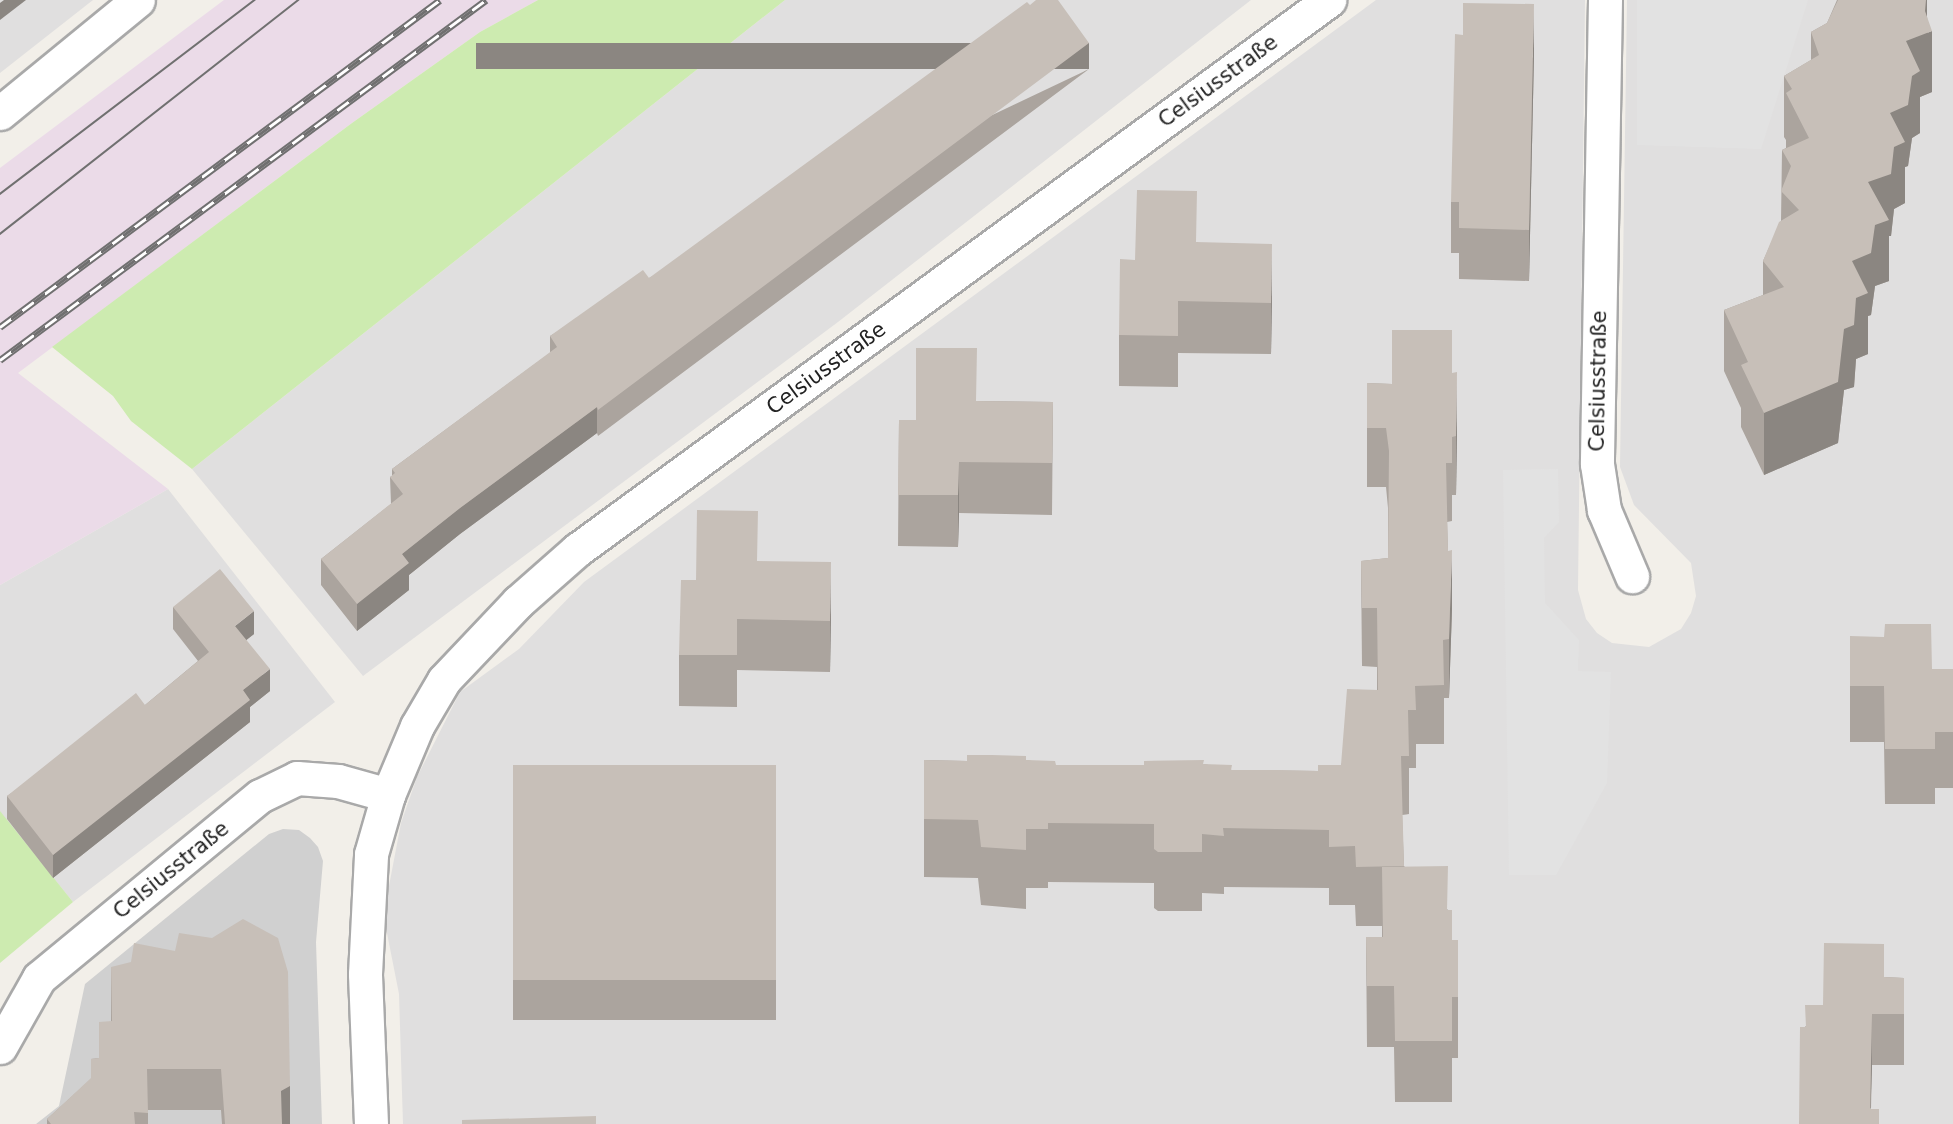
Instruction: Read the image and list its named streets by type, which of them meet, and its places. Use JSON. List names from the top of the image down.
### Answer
{
  "streets": {
    "street": ["Celsiusstraße"]
  }
}
